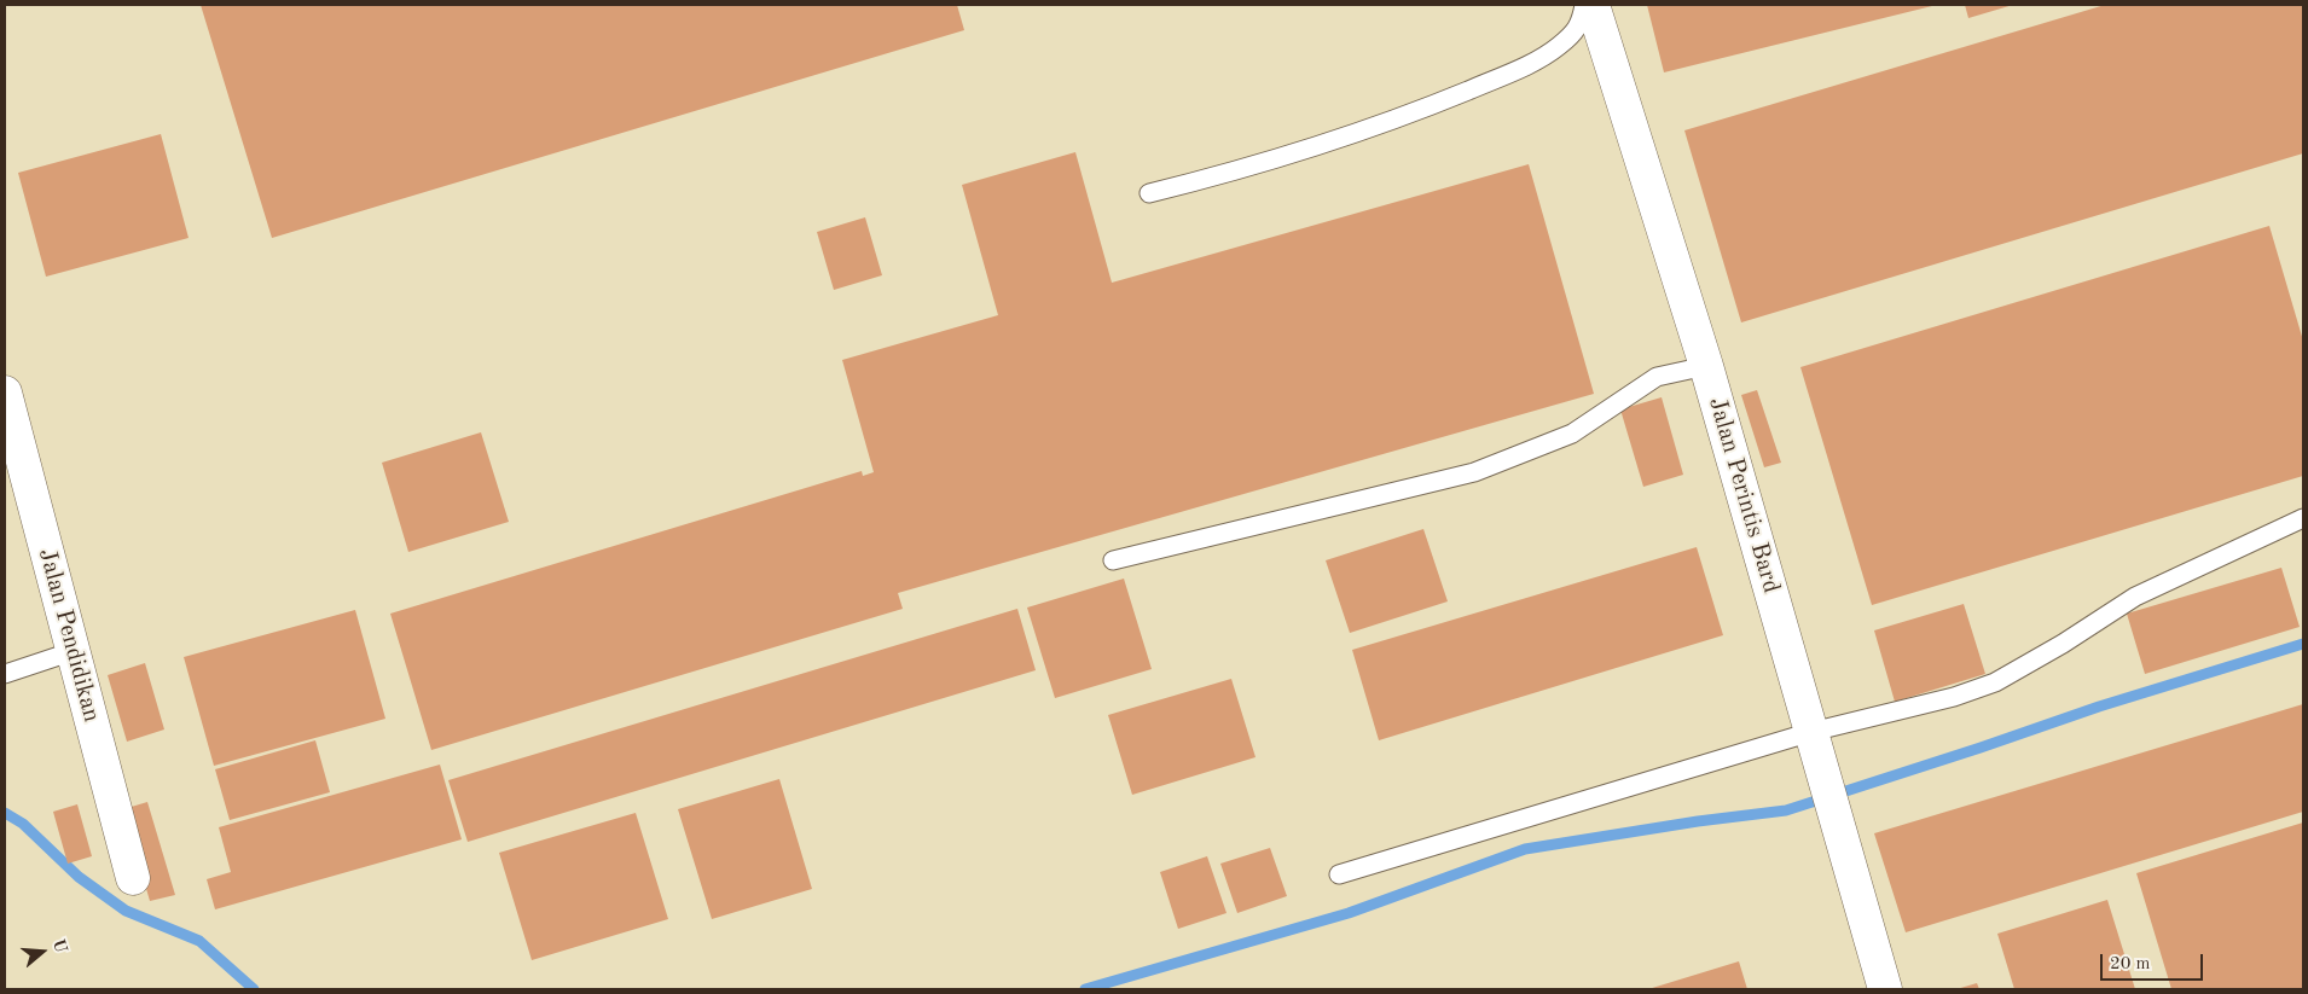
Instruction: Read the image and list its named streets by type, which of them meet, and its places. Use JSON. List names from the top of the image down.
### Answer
{
  "streets": {
    "street": ["Jalan Perintis Bard", "Jalan Pendidikan"]
  },
  "scale_bar": "20 m",
  "north": "right"
}
